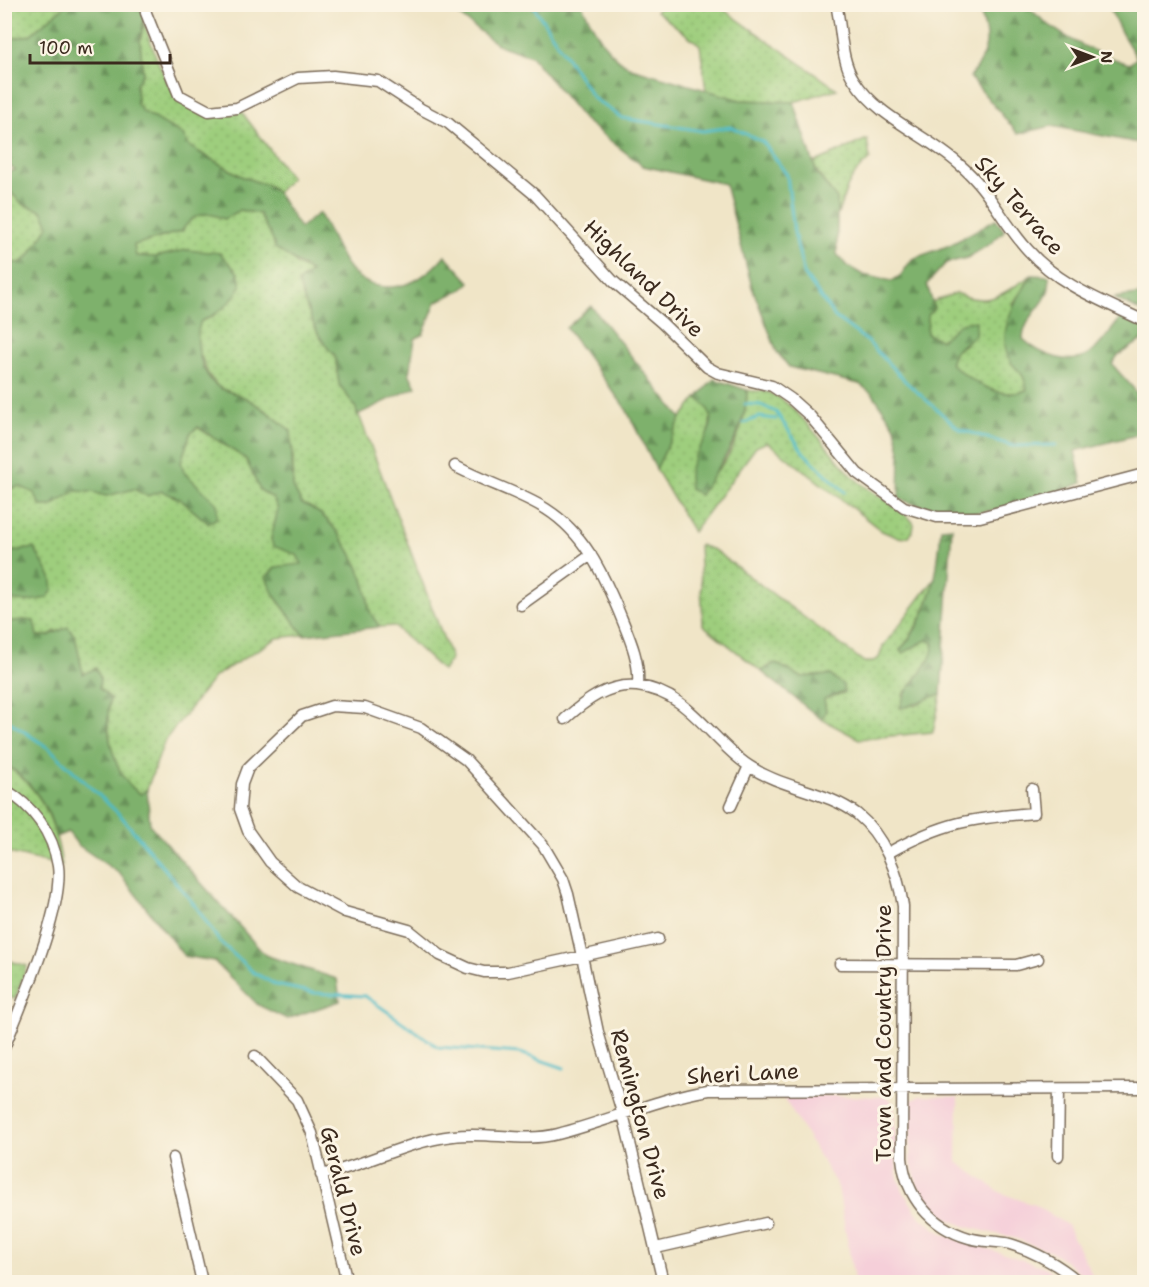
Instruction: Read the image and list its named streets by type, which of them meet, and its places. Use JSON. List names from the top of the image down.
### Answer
{
  "streets": {
    "street": [
      "Sky Terrace",
      "Highland Drive",
      "Town and Country Drive",
      "Sheri Lane",
      "Remington Drive",
      "Gerald Drive"
    ]
  },
  "crossings": [
    ["Town and Country Drive", "Sheri Lane"],
    ["Sheri Lane", "Remington Drive"],
    ["Sheri Lane", "Gerald Drive"]
  ],
  "scale_bar": "100 m",
  "north": "right"
}
